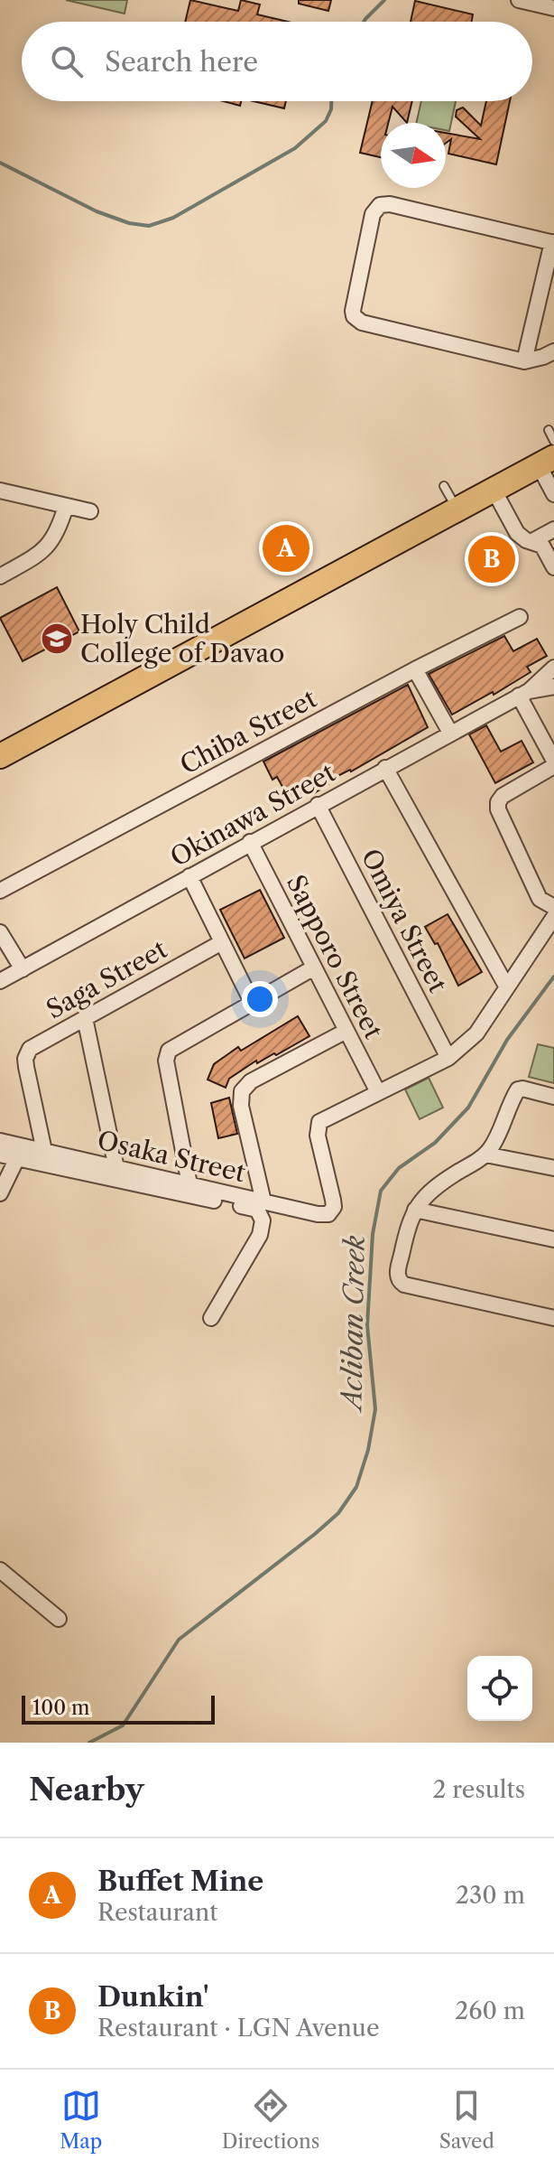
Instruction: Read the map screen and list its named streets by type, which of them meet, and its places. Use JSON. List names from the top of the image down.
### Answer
{
  "streets": {
    "street": [
      "Chiba Street",
      "Okinawa Street",
      "Omiya Street",
      "Sapporo Street",
      "Saga Street",
      "Osaka Street"
    ]
  },
  "crossings": [
    ["Okinawa Street", "Omiya Street"],
    ["Okinawa Street", "Sapporo Street"],
    ["Sapporo Street", "Osaka Street"],
    ["Saga Street", "Osaka Street"]
  ],
  "water": ["Acliban Creek"],
  "places": {
    "school or university": ["Holy Child College of Davao"]
  },
  "scale_bar": "100 m",
  "north": "right",
  "page": {
    "search": "Search here",
    "pins": ["A", "B"],
    "scale": "100 m",
    "heading": ["Nearby", "2 results"],
    "list": [
      {
        "mark": "A",
        "name": "Buffet Mine",
        "note": "Restaurant",
        "value": "230 m"
      },
      {
        "mark": "B",
        "name": "Dunkin'",
        "note": "Restaurant · LGN Avenue",
        "value": "260 m"
      }
    ],
    "nav": ["Map", "Directions", "Saved"]
  }
}
